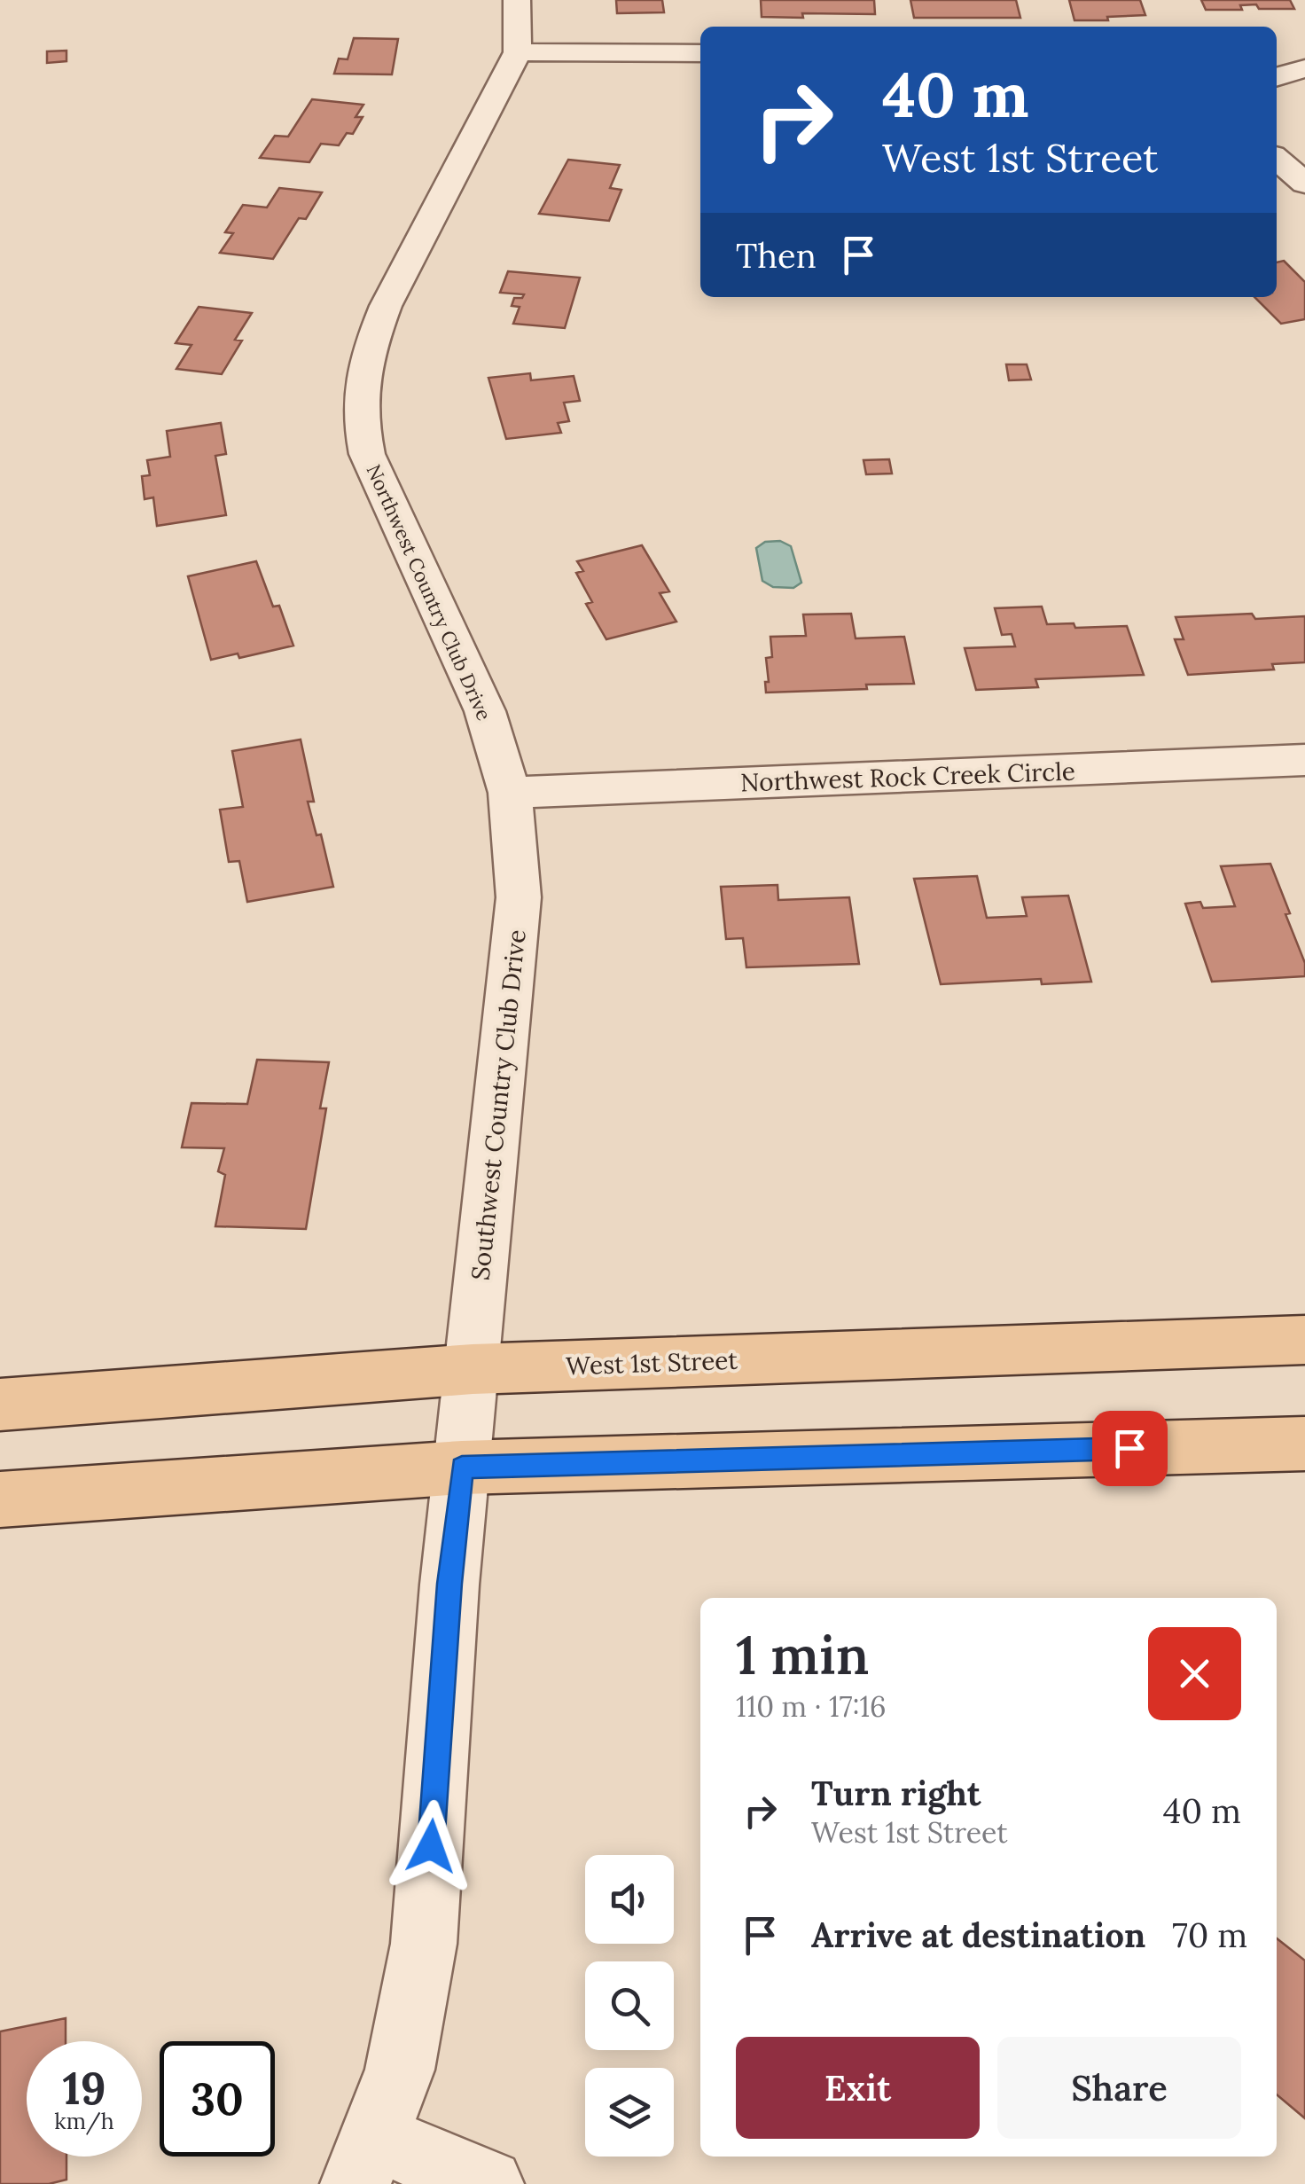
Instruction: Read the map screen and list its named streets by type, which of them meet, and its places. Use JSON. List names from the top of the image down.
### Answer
{
  "streets": {
    "main road": ["West 1st Street"],
    "street": ["Northwest Country Club Drive", "Northwest Rock Creek Circle", "Southwest Country Club Drive"]
  },
  "crossings": [
    ["Northwest Country Club Drive", "Northwest Rock Creek Circle"],
    ["Northwest Country Club Drive", "Southwest Country Club Drive"],
    ["Northwest Rock Creek Circle", "Southwest Country Club Drive"],
    ["Southwest Country Club Drive", "West 1st Street"]
  ],
  "page": {
    "turn": ["40 m", "West 1st Street"],
    "then": "Then",
    "heading": ["1 min", "110 m · 17:16"],
    "list": [
      {
        "name": "Turn right",
        "note": "West 1st Street",
        "value": "40 m"
      },
      {
        "name": "Arrive at destination",
        "value": "70 m"
      }
    ],
    "buttons": ["Exit", "Share"],
    "speed": "19 km/h",
    "limit": "30"
  }
}
